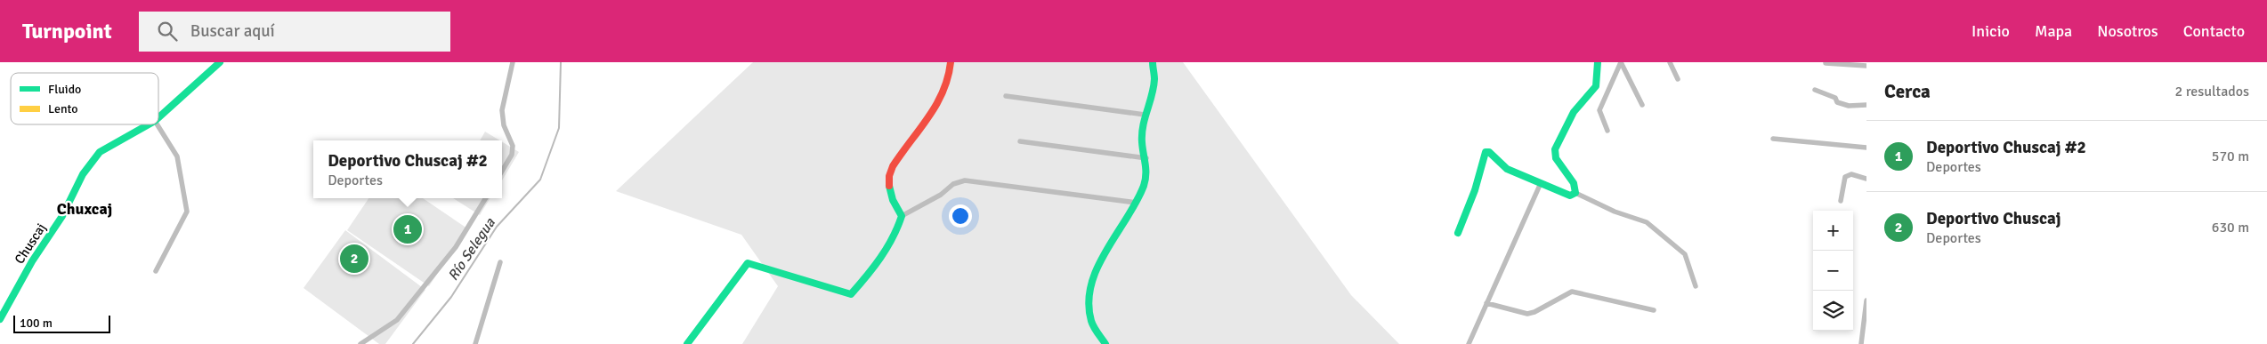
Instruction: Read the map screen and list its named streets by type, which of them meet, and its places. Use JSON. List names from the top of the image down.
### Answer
{
  "streets": {
    "street": ["Chuscaj"]
  },
  "districts": ["Chuxcaj"],
  "water": ["Río Selegua"],
  "legend": ["Fluido", "Lento"],
  "scale_bar": "100 m",
  "page": {
    "header": "Turnpoint",
    "search": "Buscar aquí",
    "nav": [
      "Inicio",
      "Mapa",
      "Nosotros",
      "Contacto"
    ],
    "heading": ["Cerca", "2 resultados"],
    "list": [
      {
        "mark": "1",
        "name": "Deportivo Chuscaj #2",
        "note": "Deportes",
        "value": "570 m"
      },
      {
        "mark": "2",
        "name": "Deportivo Chuscaj",
        "note": "Deportes",
        "value": "630 m"
      }
    ],
    "popup": ["Deportivo Chuscaj #2", "Deportes"],
    "map_buttons": ["+", "−"],
    "pins": ["1", "2"],
    "scale": "100 m"
  }
}
